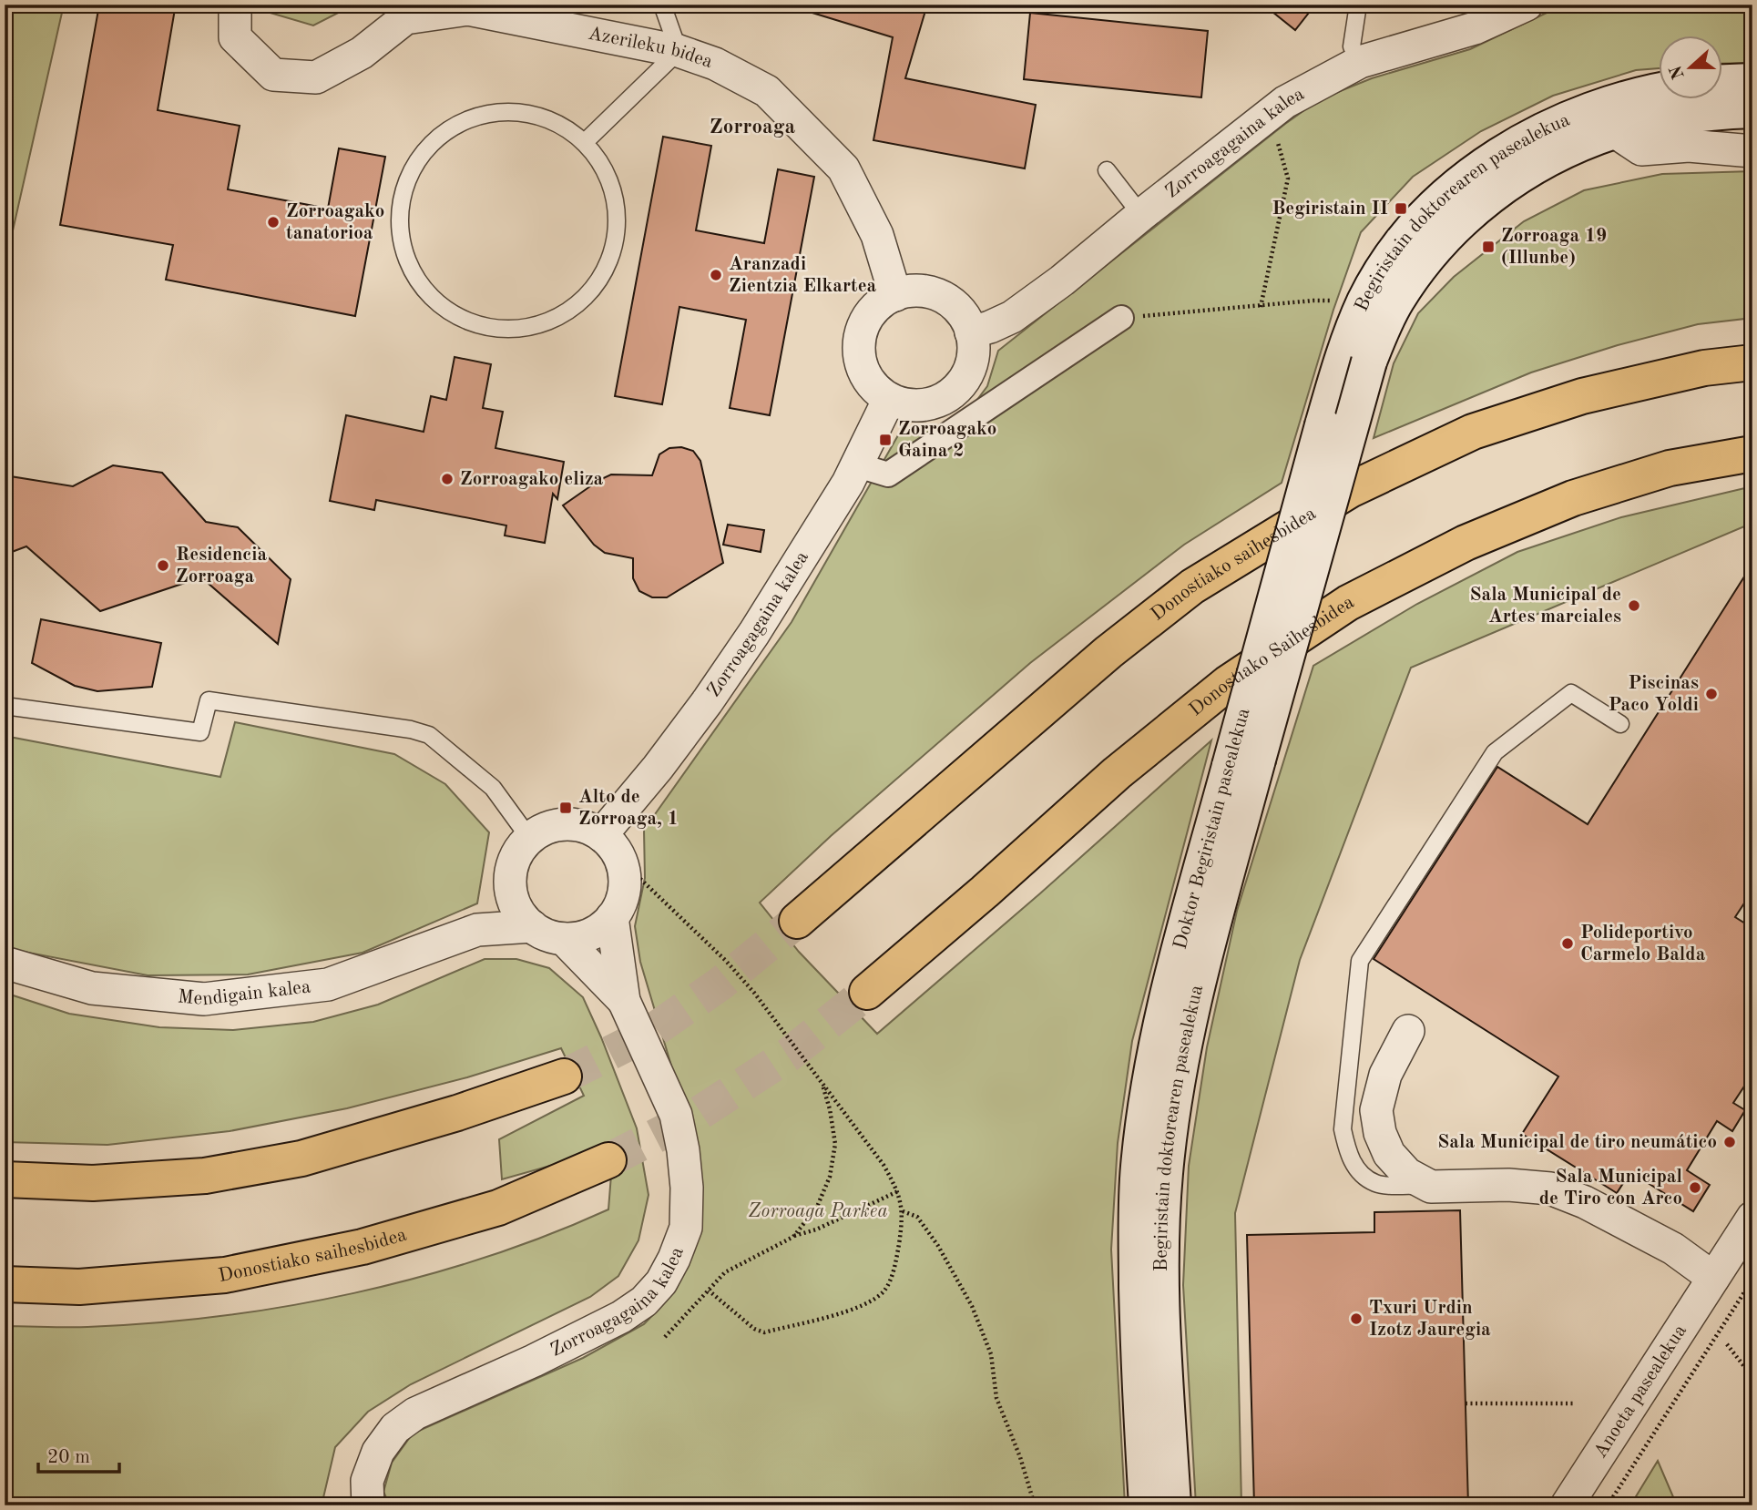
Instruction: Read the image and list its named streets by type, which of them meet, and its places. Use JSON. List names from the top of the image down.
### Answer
{
  "streets": {
    "highway": ["Donostiako saihesbidea", "Donostiako Saihesbidea"],
    "main road": ["Begiristain doktorearen pasealekua", "Doktor Begiristain pasealekua"],
    "street": [
      "Azerileku bidea",
      "Zorroagagaina kalea",
      "Mendigain kalea",
      "Anoeta pasealekua"
    ]
  },
  "crossings": [
    ["Azerileku bidea", "Zorroagagaina kalea"],
    ["Zorroagagaina kalea", "Mendigain kalea"],
    ["Begiristain doktorearen pasealekua", "Doktor Begiristain pasealekua"]
  ],
  "districts": ["Zorroaga"],
  "parks": ["Zorroaga Parkea"],
  "places": {
    "transit": [
      "Begiristain II",
      "Zorroaga 19 (Illunbe)",
      "Zorroagako Gaina 2",
      "Alto de Zorroaga, 1"
    ],
    "other": [
      "Zorroagako tanatorioa",
      "Aranzadi Zientzia Elkartea",
      "Zorroagako eliza",
      "Residencia Zorroaga",
      "Sala Municipal de Artes marciales",
      "Piscinas Paco Yoldi",
      "Polideportivo Carmelo Balda",
      "Sala Municipal de tiro neumático",
      "Sala Municipal de Tiro con Arco",
      "Txuri Urdin Izotz Jauregia"
    ]
  },
  "scale_bar": "20 m",
  "north": "left"
}
